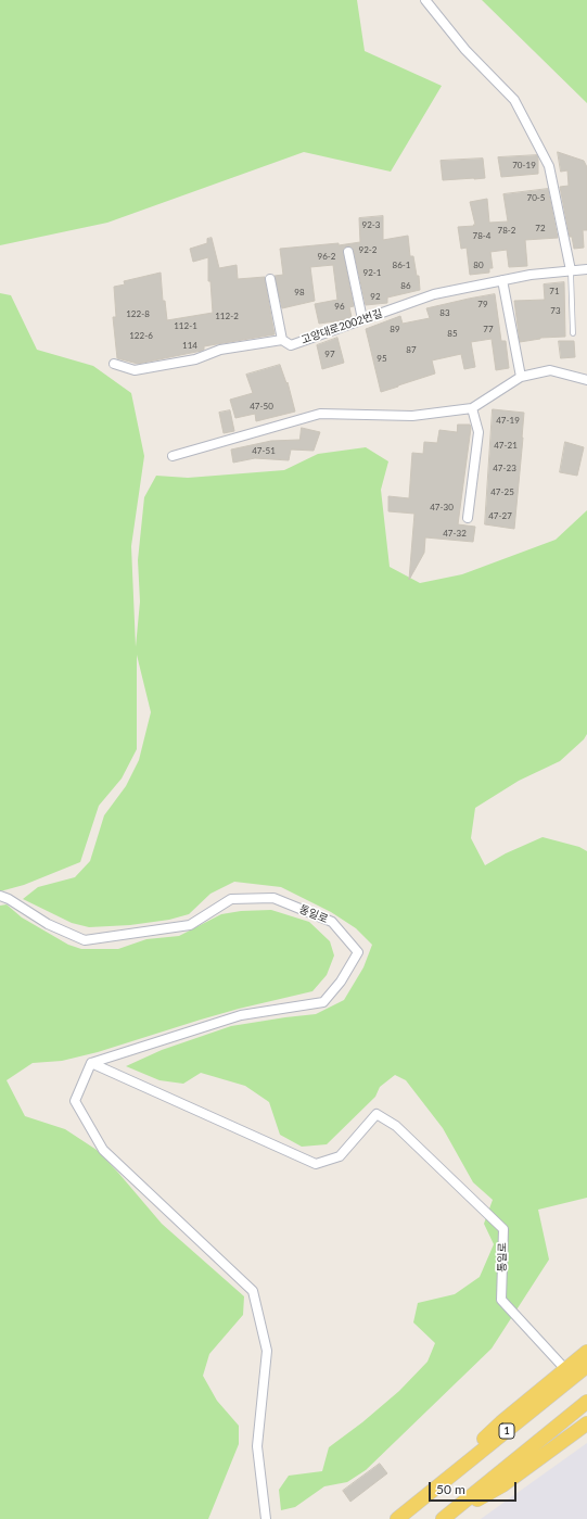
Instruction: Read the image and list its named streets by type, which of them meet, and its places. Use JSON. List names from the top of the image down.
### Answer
{
  "streets": {
    "main road": ["1"],
    "street": ["고양대로2002번길", "통일로"]
  },
  "house_numbers": [
    "70-19",
    "70-5",
    "92-3",
    "72",
    "78-2",
    "78-4",
    "92-2",
    "96-2",
    "86-1",
    "80",
    "92-1",
    "86",
    "71",
    "98",
    "92",
    "79",
    "96",
    "73",
    "83",
    "122-8",
    "112-2",
    "112-1",
    "89",
    "77",
    "85",
    "122-6",
    "114",
    "87",
    "97",
    "95",
    "47-50",
    "47-19",
    "47-21",
    "47-51",
    "47-23",
    "47-25",
    "47-30",
    "47-27",
    "47-32"
  ],
  "scale_bar": "50 m"
}
